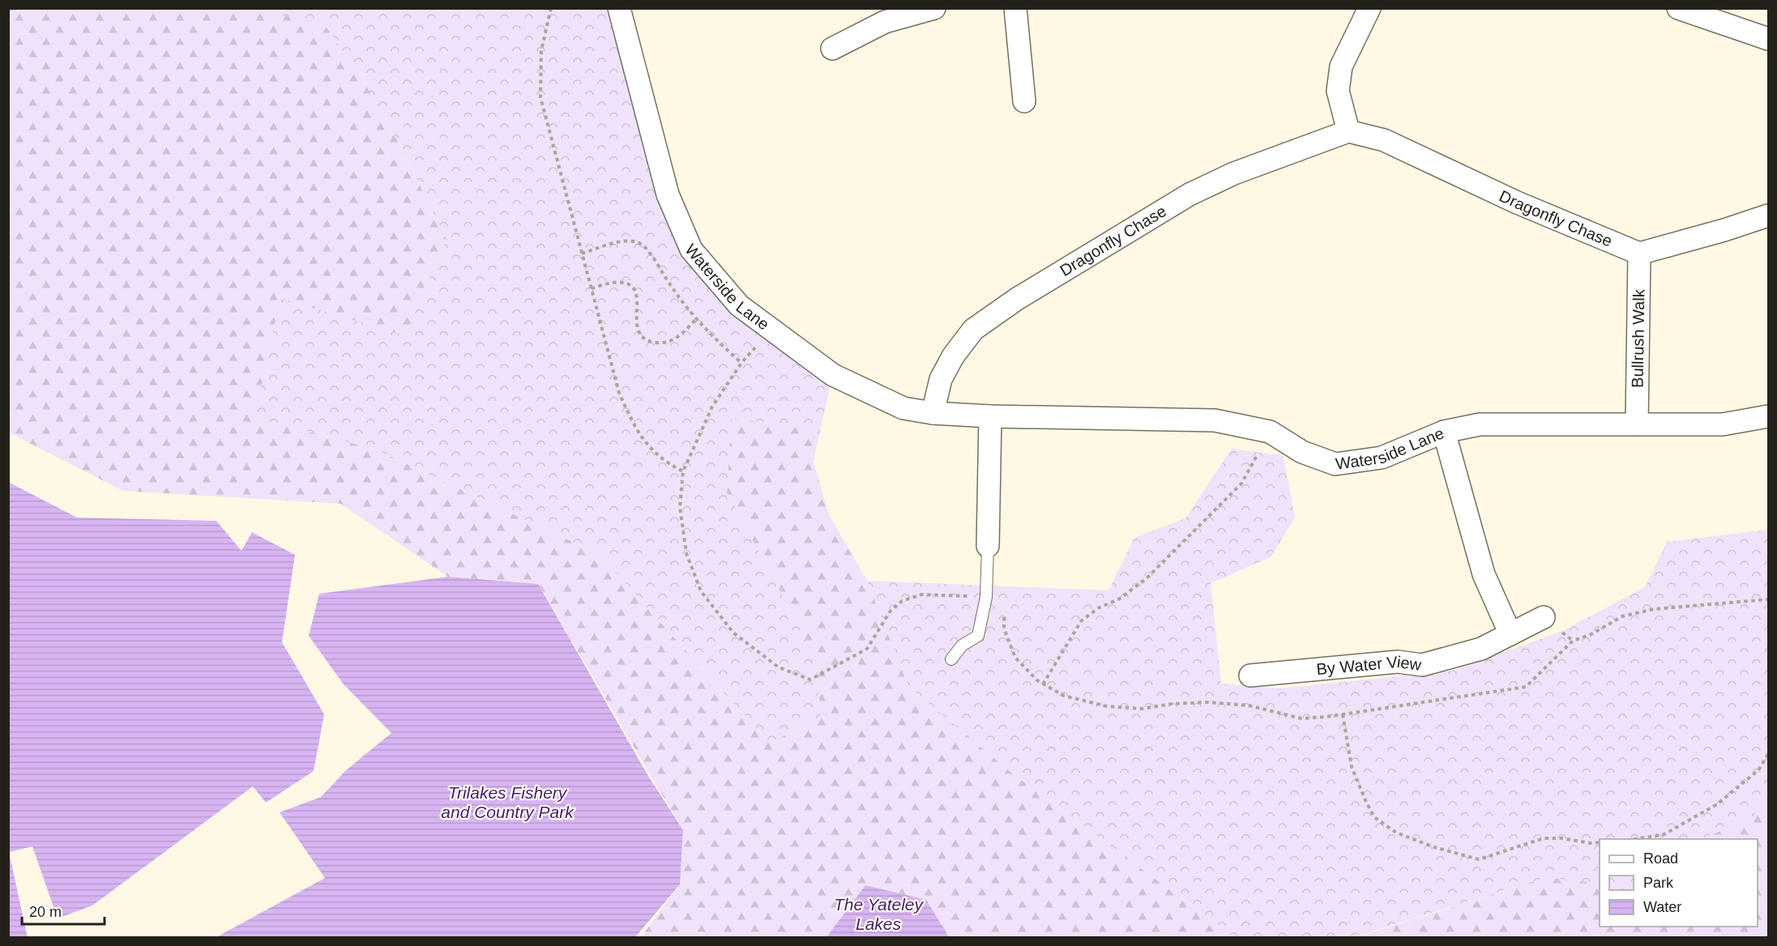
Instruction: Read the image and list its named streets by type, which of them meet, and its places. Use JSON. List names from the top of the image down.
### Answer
{
  "streets": {
    "street": [
      "Dragonfly Chase",
      "Waterside Lane",
      "Bullrush Walk",
      "By Water View"
    ]
  },
  "crossings": [
    ["Dragonfly Chase", "Waterside Lane"],
    ["Dragonfly Chase", "Bullrush Walk"],
    ["Waterside Lane", "Bullrush Walk"]
  ],
  "water": ["Trilakes Fishery and Country Park", "The Yateley Lakes"],
  "legend": ["Road", "Park", "Water"],
  "scale_bar": "20 m"
}
